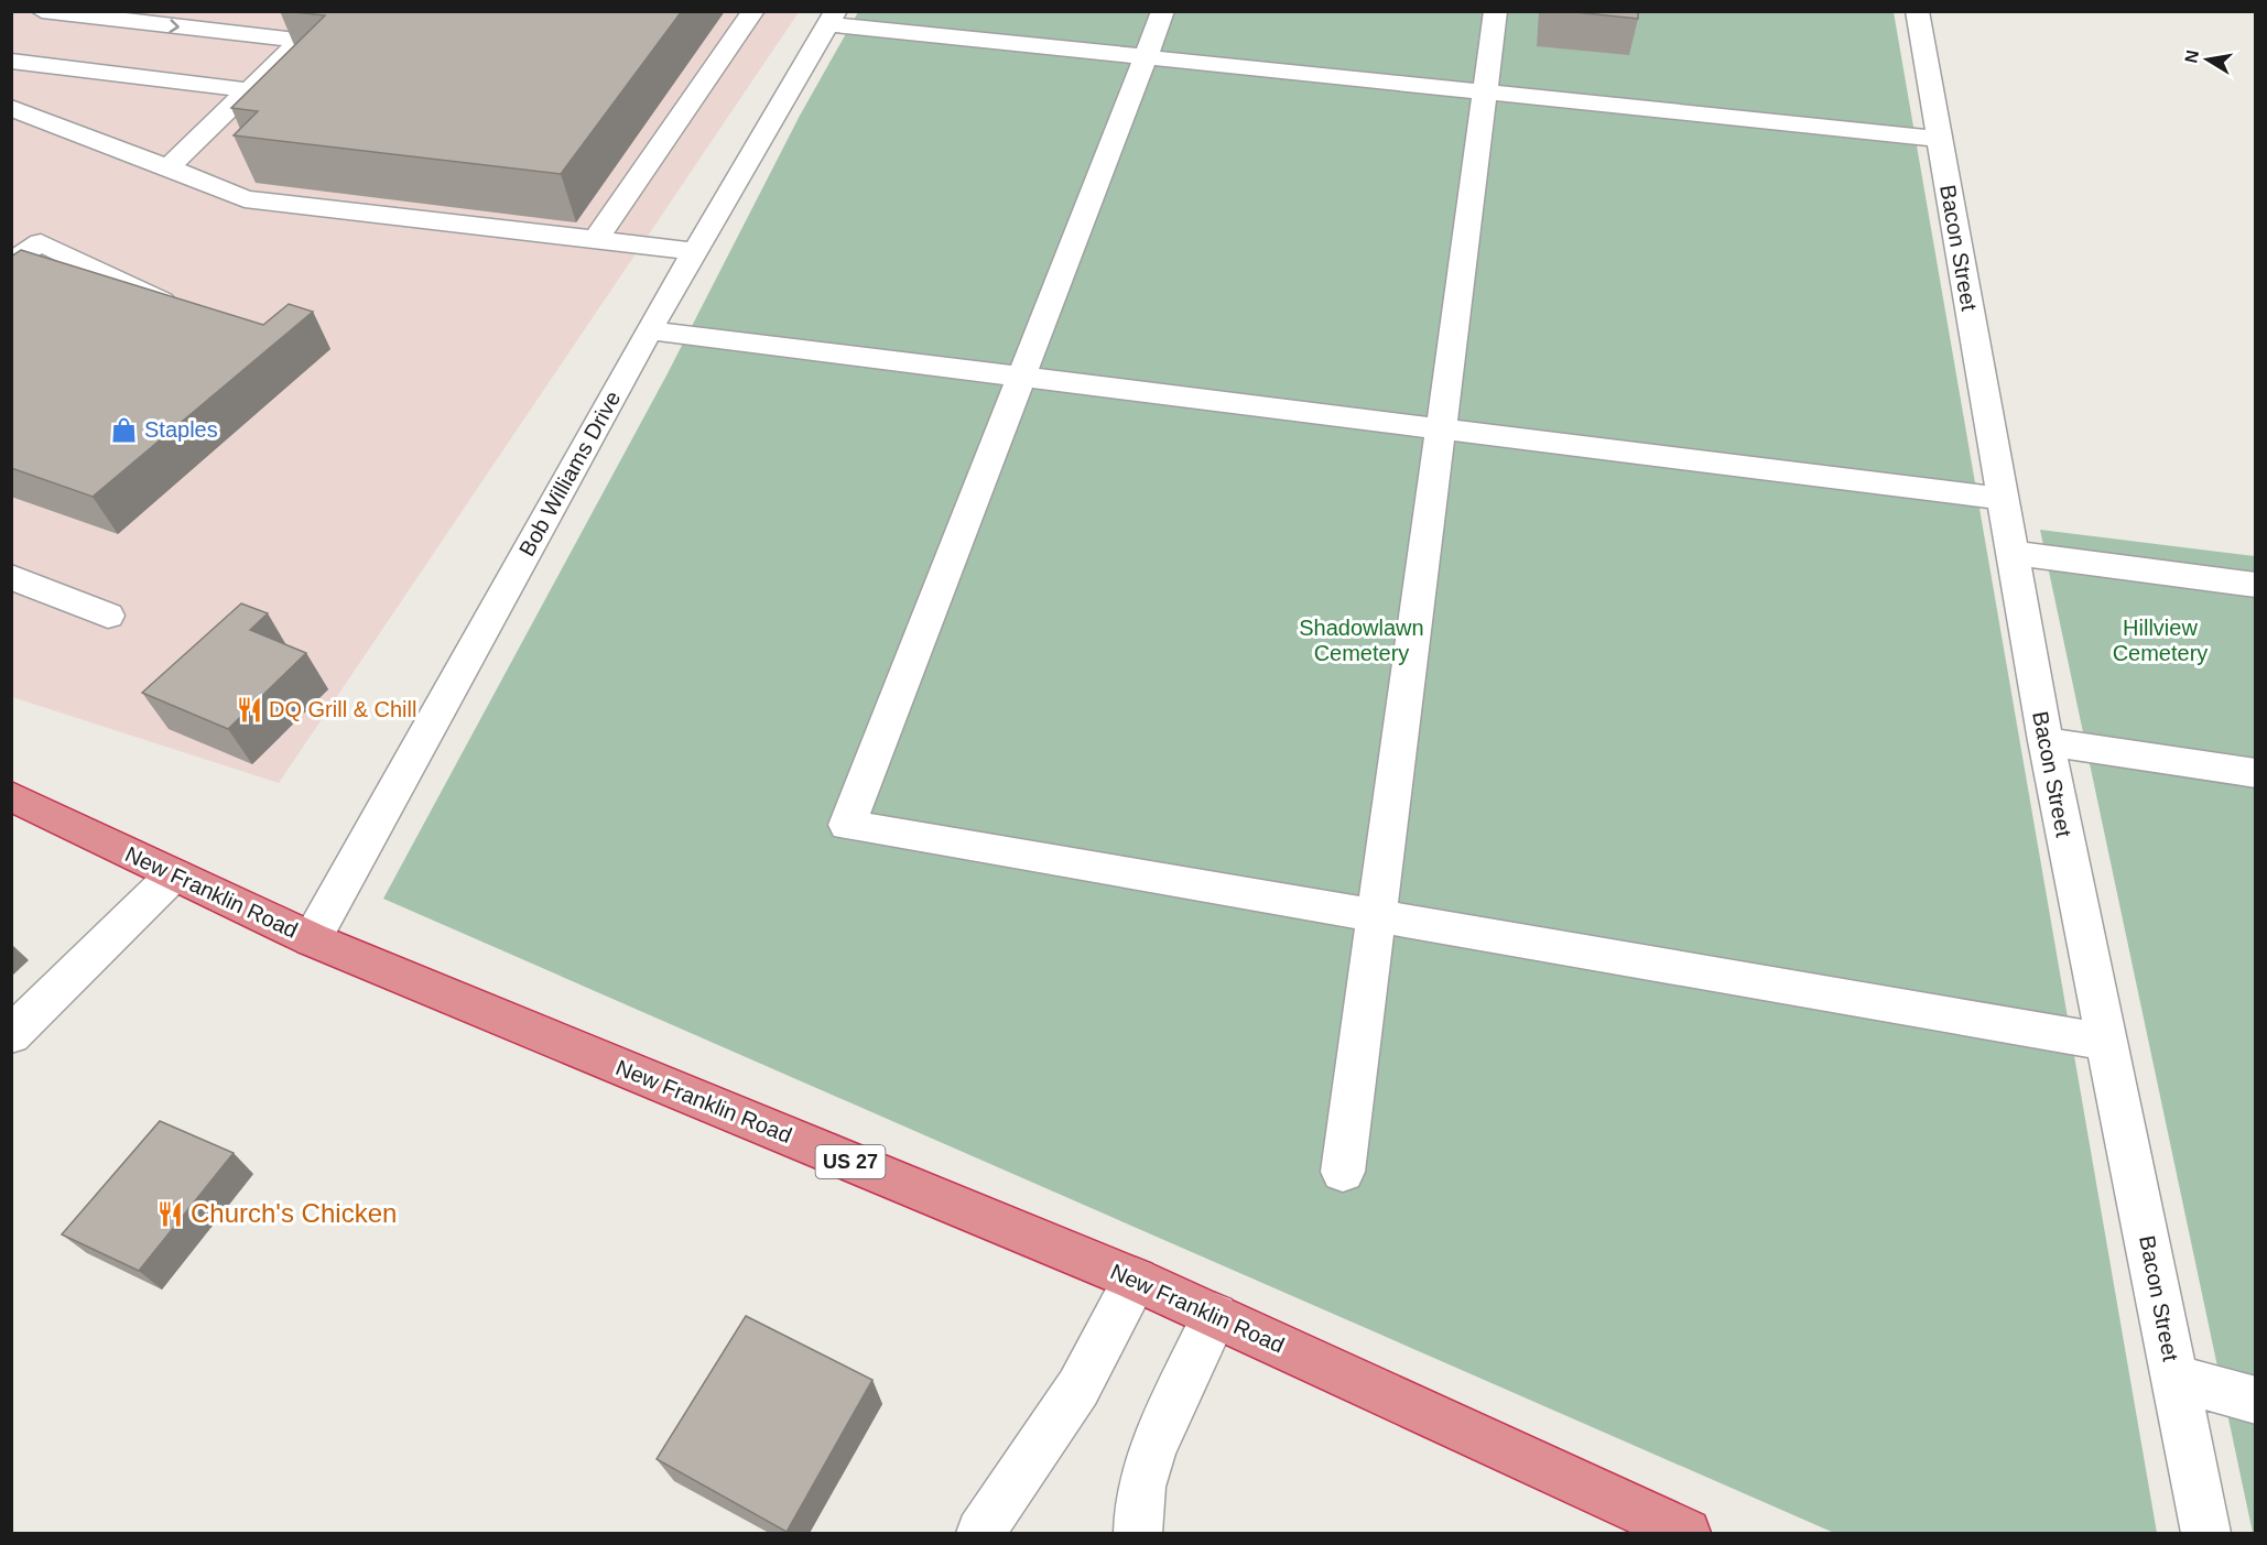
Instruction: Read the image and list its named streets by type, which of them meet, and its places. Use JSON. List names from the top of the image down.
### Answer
{
  "streets": {
    "highway": ["New Franklin Road", "US 27"],
    "street": ["Bacon Street", "Bob Williams Drive"]
  },
  "crossings": [
    ["Bob Williams Drive", "New Franklin Road"]
  ],
  "parks": ["Shadowlawn Cemetery", "Hillview Cemetery"],
  "places": {
    "shop": ["Staples"],
    "restaurant": ["DQ Grill & Chill", "Church's Chicken"]
  },
  "north": "left"
}
